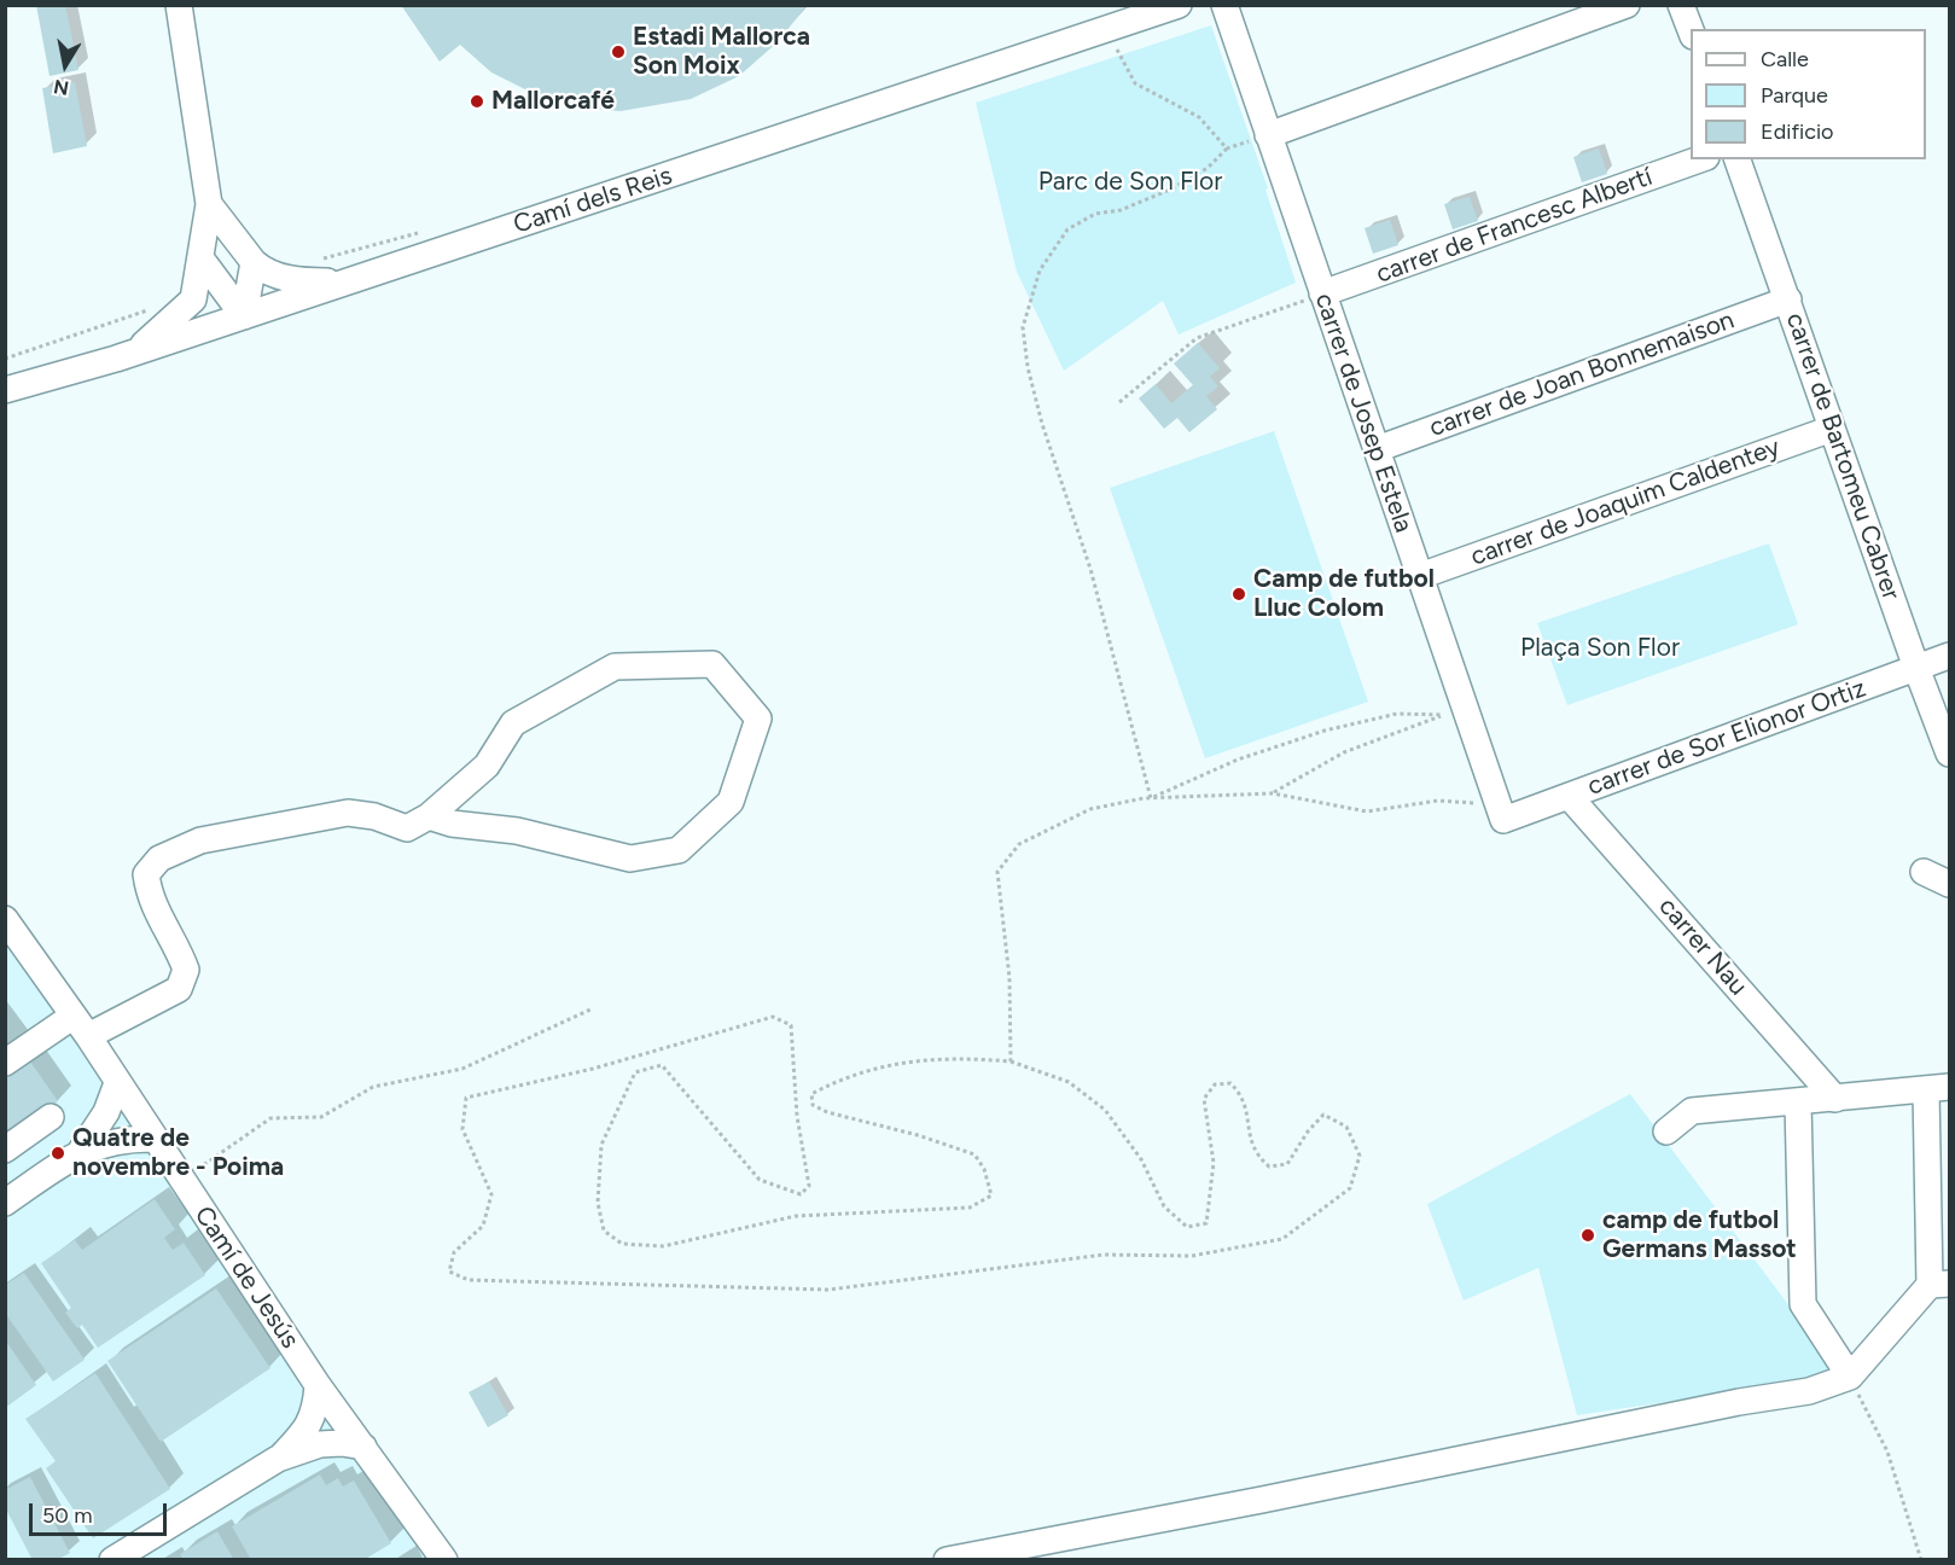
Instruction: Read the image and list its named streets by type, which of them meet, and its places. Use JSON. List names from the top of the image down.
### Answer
{
  "streets": {
    "street": [
      "Camí dels Reis",
      "carrer de Francesc Albertí",
      "carrer de Joan Bonnemaison",
      "carrer de Josep Estela",
      "carrer de Bartomeu Cabrer",
      "carrer de Joaquim Caldentey",
      "carrer de Sor Elionor Ortiz",
      "carrer Nau",
      "Camí de Jesús"
    ]
  },
  "crossings": [
    ["carrer de Francesc Albertí", "carrer de Josep Estela"],
    ["carrer de Joan Bonnemaison", "carrer de Josep Estela"],
    ["carrer de Joan Bonnemaison", "carrer de Bartomeu Cabrer"],
    ["carrer de Josep Estela", "carrer de Joaquim Caldentey"],
    ["carrer de Josep Estela", "carrer de Sor Elionor Ortiz"],
    ["carrer de Bartomeu Cabrer", "carrer de Joaquim Caldentey"],
    ["carrer de Bartomeu Cabrer", "carrer de Sor Elionor Ortiz"],
    ["carrer de Sor Elionor Ortiz", "carrer Nau"]
  ],
  "parks": ["Parc de Son Flor", "Plaça Son Flor"],
  "places": [
    "Estadi Mallorca Son Moix",
    "Mallorcafé",
    "Camp de futbol Lluc Colom",
    "Quatre de novembre - Poima",
    "camp de futbol Germans Massot"
  ],
  "legend": ["Calle", "Parque", "Edificio"],
  "scale_bar": "50 m",
  "north": "bottom"
}
